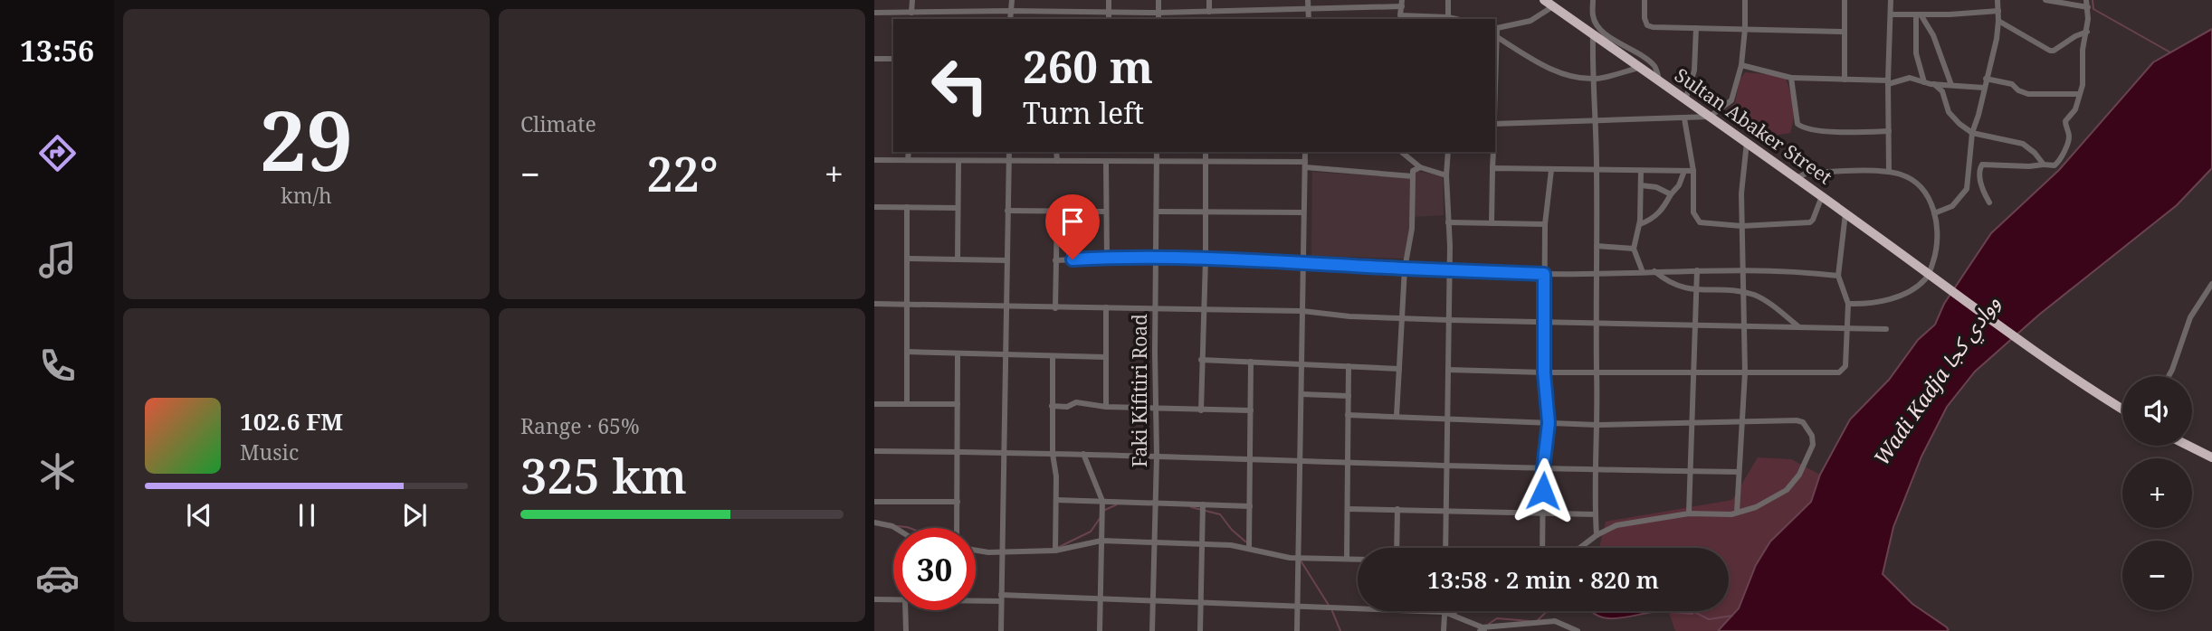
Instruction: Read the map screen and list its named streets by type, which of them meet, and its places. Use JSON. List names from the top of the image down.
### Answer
{
  "streets": {
    "highway": ["Sultan Abaker Street"],
    "street": ["Faki Kifitiri Road"]
  },
  "water": ["Wadi Kadja ووادي كجا"],
  "page": {
    "tabs": "13:56",
    "tile": [
      ["29", "km/h"],
      "Climate",
      ["Range · 65%", "325 km"]
    ],
    "turn": ["260 m", "Turn left"],
    "heat": ["−", "22°", "+"],
    "map_buttons": ["+", "−"],
    "song": ["102.6 FM", "Music"],
    "limit": "30",
    "trip": "13:58 · 2 min · 820 m"
  }
}
